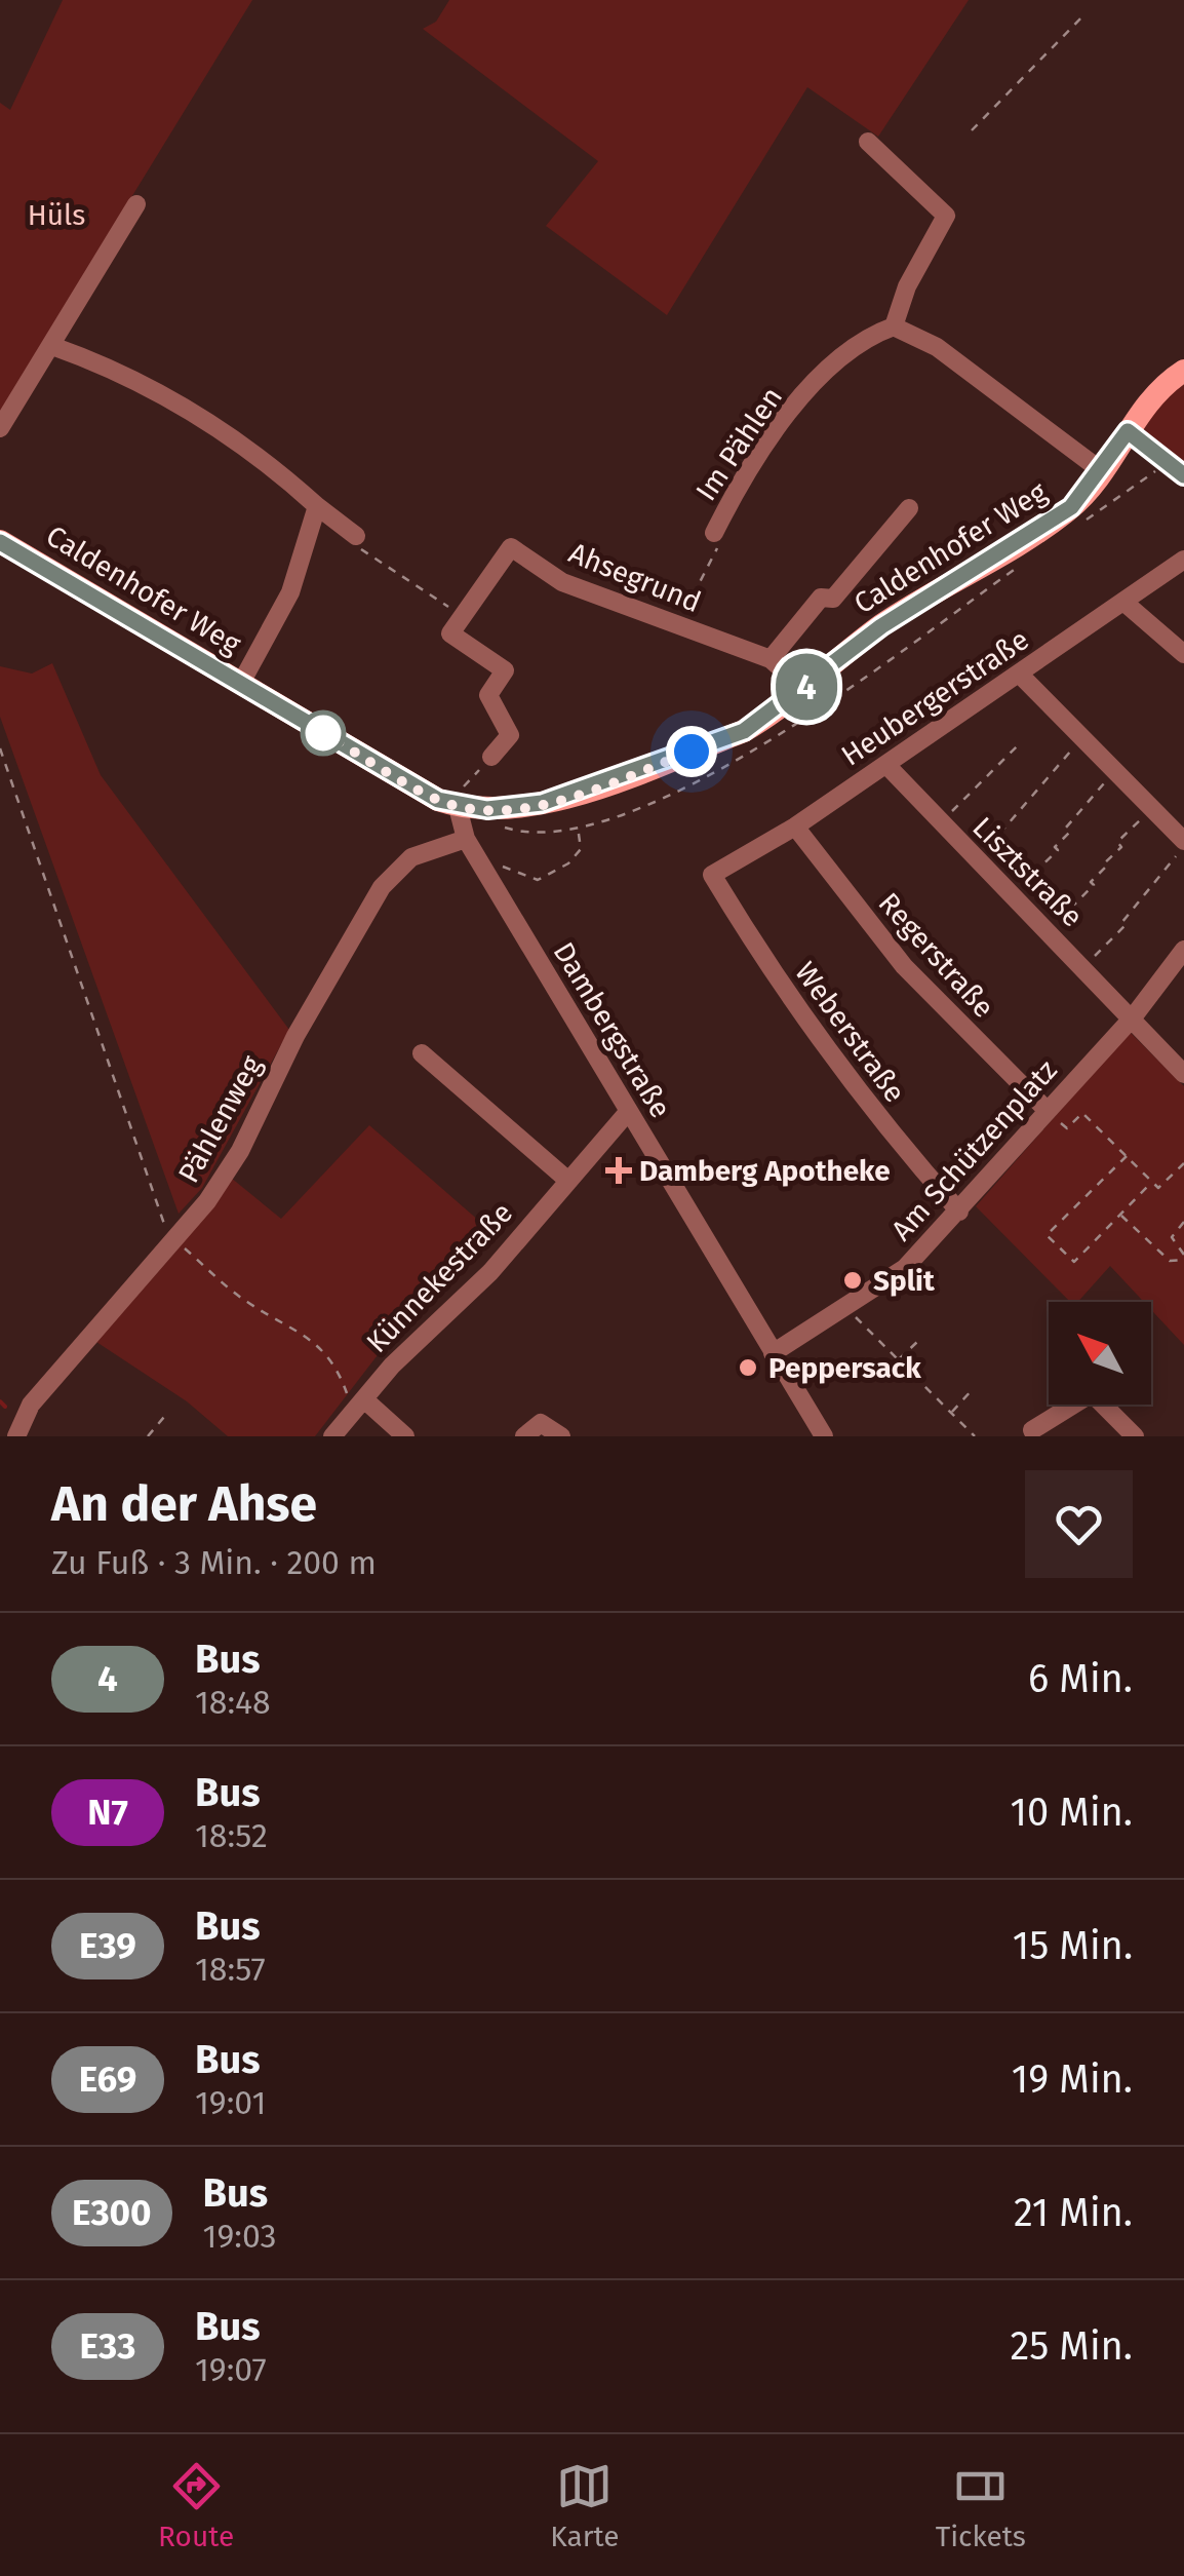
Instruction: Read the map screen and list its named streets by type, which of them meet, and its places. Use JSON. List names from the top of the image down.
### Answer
{
  "streets": {
    "main road": ["Caldenhofer Weg"],
    "street": [
      "Im Pählen",
      "Ahsegrund",
      "Heubergerstraße",
      "Lisztstraße",
      "Regerstraße",
      "Dambergstraße",
      "Weberstraße",
      "Pählenweg",
      "Am Schützenplatz",
      "Künnekestraße"
    ]
  },
  "crossings": [
    ["Im Pählen", "Ahsegrund"],
    ["Caldenhofer Weg", "Ahsegrund"],
    ["Caldenhofer Weg", "Dambergstraße"],
    ["Heubergerstraße", "Lisztstraße"],
    ["Heubergerstraße", "Regerstraße"],
    ["Heubergerstraße", "Weberstraße"],
    ["Lisztstraße", "Am Schützenplatz"],
    ["Regerstraße", "Am Schützenplatz"],
    ["Dambergstraße", "Pählenweg"],
    ["Dambergstraße", "Am Schützenplatz"],
    ["Dambergstraße", "Künnekestraße"],
    ["Weberstraße", "Am Schützenplatz"]
  ],
  "parks": ["Hüls"],
  "places": {
    "health": ["Damberg Apotheke"],
    "other": ["Split", "Peppersack"]
  },
  "lines": ["bus line 4"],
  "north": "top left",
  "page": {
    "on_map": "4",
    "heading": ["An der Ahse", "Zu Fuß · 3 Min. · 200 m"],
    "list": [
      {
        "mark": "4",
        "name": "Bus",
        "note": "18:48",
        "value": "6 Min."
      },
      {
        "mark": "N7",
        "name": "Bus",
        "note": "18:52",
        "value": "10 Min."
      },
      {
        "mark": "E39",
        "name": "Bus",
        "note": "18:57",
        "value": "15 Min."
      },
      {
        "mark": "E69",
        "name": "Bus",
        "note": "19:01",
        "value": "19 Min."
      },
      {
        "mark": "E300",
        "name": "Bus",
        "note": "19:03",
        "value": "21 Min."
      },
      {
        "mark": "E33",
        "name": "Bus",
        "note": "19:07",
        "value": "25 Min."
      }
    ],
    "tabs": ["Route", "Karte", "Tickets"]
  }
}
